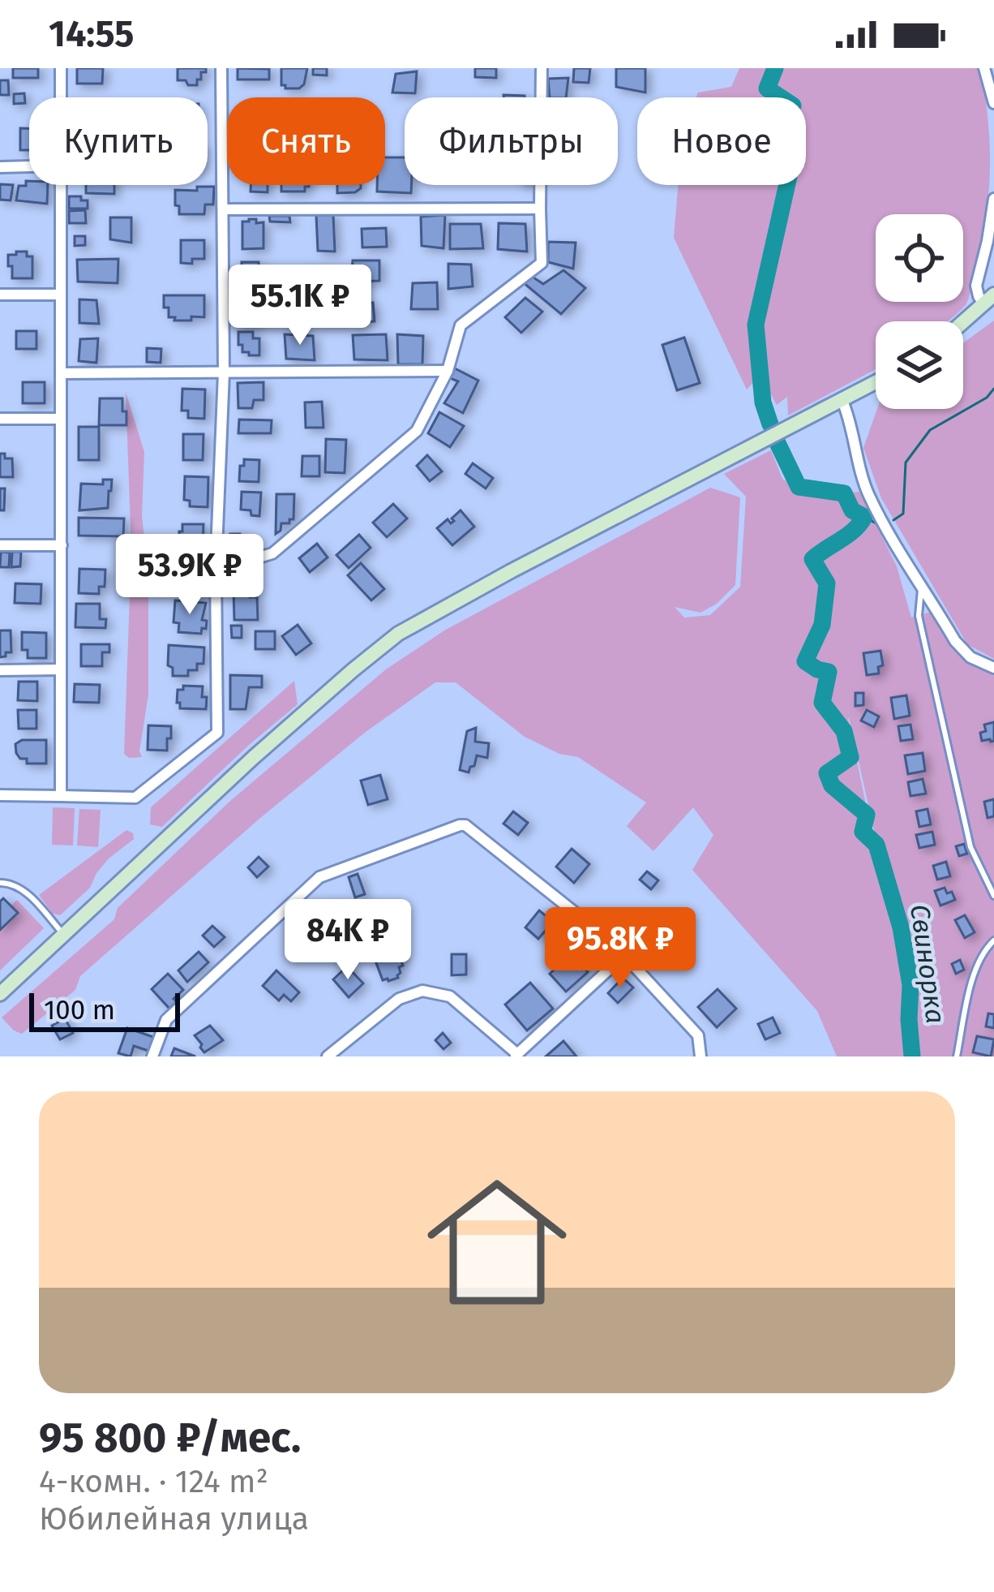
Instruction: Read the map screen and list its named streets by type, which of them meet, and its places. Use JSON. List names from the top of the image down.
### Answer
{
  "water": ["Свинорка"],
  "scale_bar": "100 m",
  "page": {
    "status": "14:55",
    "chip": [
      "Купить",
      "Снять",
      "Фильтры",
      "Новое"
    ],
    "price": [
      "55.1K ₽",
      "53.9K ₽",
      "84K ₽",
      "95.8K ₽"
    ],
    "scale": "100 m",
    "list": [
      {
        "name": "95 800 ₽/мес.",
        "note": "4-комн. · 124 m² · Юбилейная улица"
      }
    ]
  }
}
